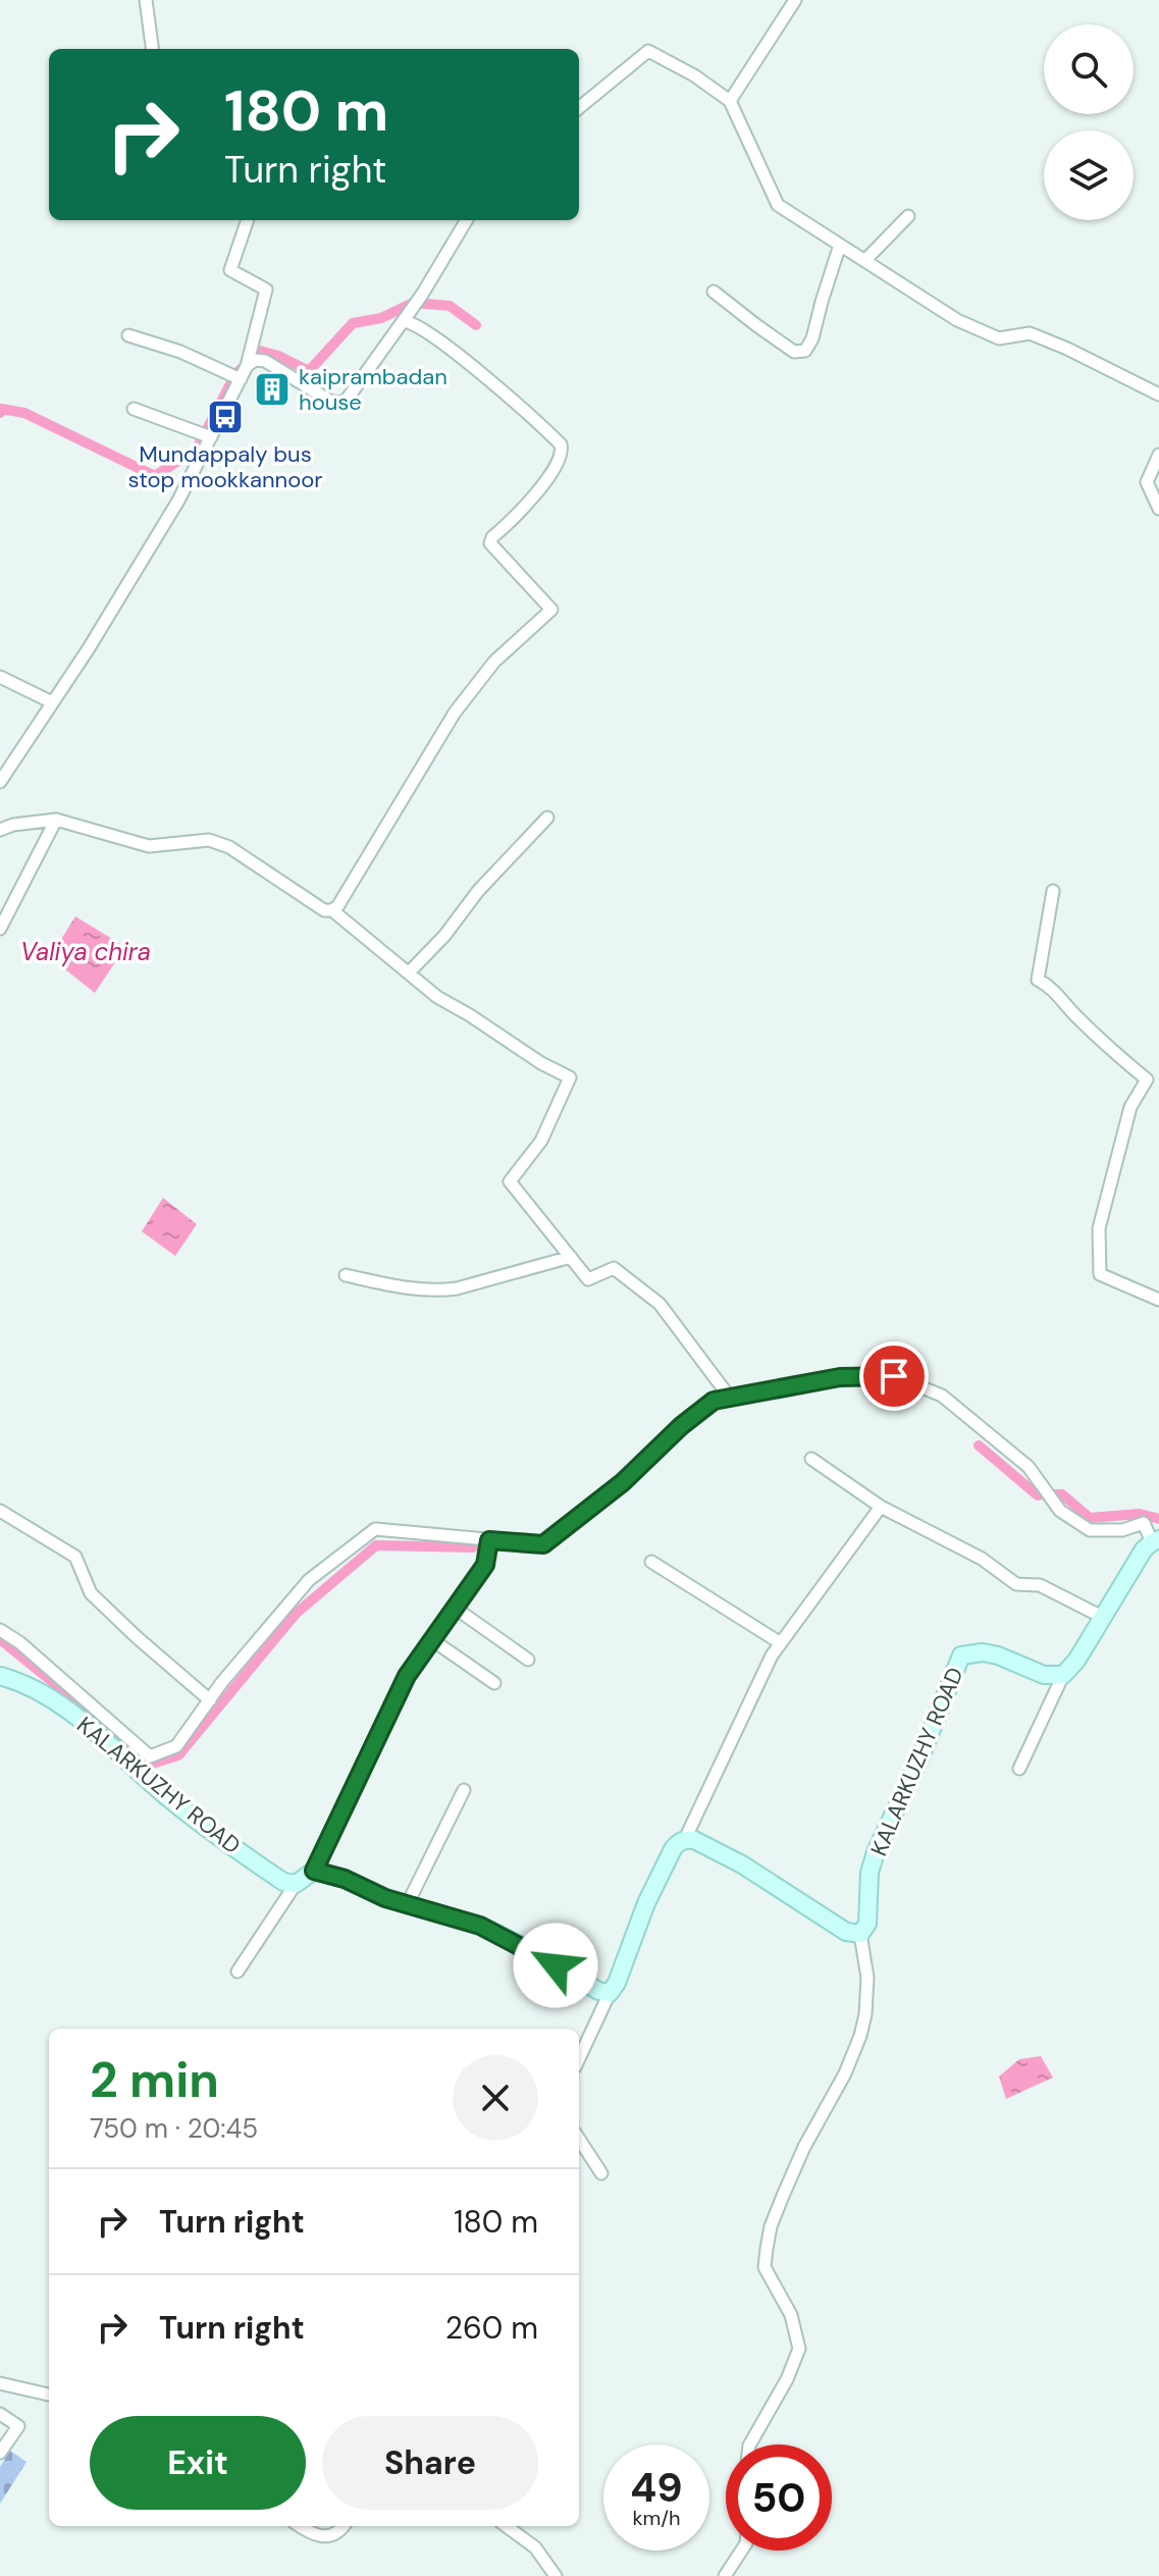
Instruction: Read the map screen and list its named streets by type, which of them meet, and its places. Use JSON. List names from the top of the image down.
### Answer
{
  "streets": {
    "main road": ["KALARKUZHY ROAD"]
  },
  "water": ["Valiya chira"],
  "places": {
    "building": ["kaiprambadan house"],
    "bus stop": ["Mundappaly bus stop mookkannoor"]
  },
  "page": {
    "turn": ["180 m", "Turn right"],
    "heading": ["2 min", "750 m · 20:45"],
    "list": [
      {
        "name": "Turn right",
        "value": "180 m"
      },
      {
        "name": "Turn right",
        "value": "260 m"
      }
    ],
    "buttons": ["Exit", "Share"],
    "speed": "49 km/h",
    "limit": "50"
  }
}
